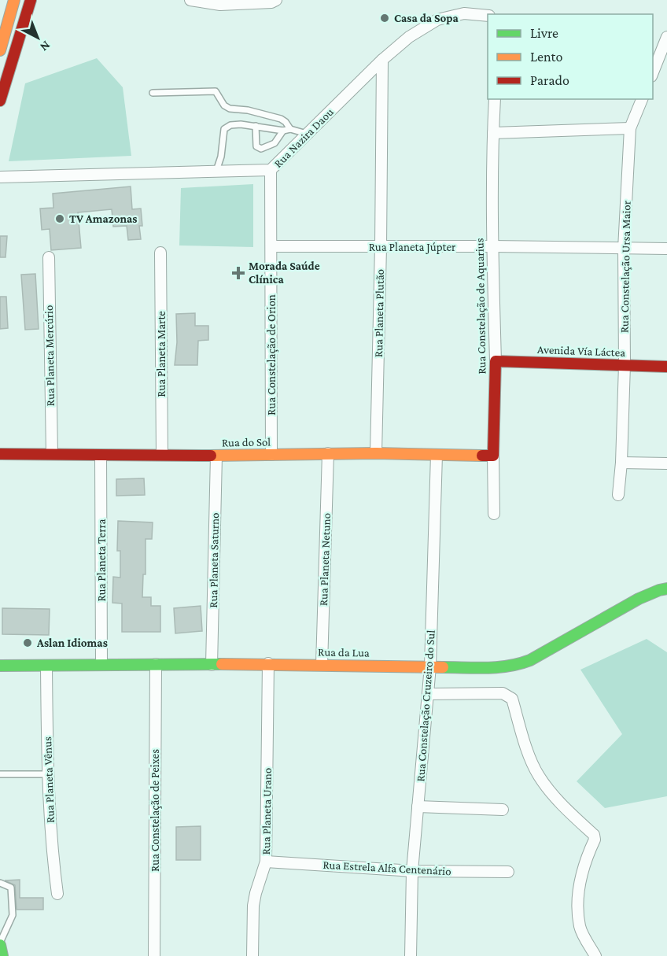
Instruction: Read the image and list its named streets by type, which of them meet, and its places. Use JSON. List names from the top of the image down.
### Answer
{
  "streets": {
    "street": [
      "Rua Nazira Daou",
      "Rua Planeta Júpter",
      "Rua Constelação Ursa Maior",
      "Rua Constelação de Aquarius",
      "Rua Planeta Plutão",
      "Avenida Vía Láctea",
      "Rua Planeta Marte",
      "Rua Constelação de Orion",
      "Rua Planeta Mercúrio",
      "Rua do Sol",
      "Rua Planeta Netuno",
      "Rua Planeta Terra",
      "Rua Planeta Saturno",
      "Rua da Lua",
      "Rua Constelação Cruzeiro do Sul",
      "Rua Planeta Vênus",
      "Rua Constelação de Peixes",
      "Rua Planeta Urano",
      "Rua Estrela Alfa Centenário"
    ]
  },
  "crossings": [
    ["Rua Nazira Daou", "Rua Planeta Plutão"],
    ["Rua Nazira Daou", "Rua Constelação de Orion"],
    ["Rua Planeta Júpter", "Rua Constelação Ursa Maior"],
    ["Rua Planeta Júpter", "Rua Constelação de Aquarius"],
    ["Rua Planeta Júpter", "Rua Planeta Plutão"],
    ["Rua Planeta Júpter", "Rua Constelação de Orion"],
    ["Rua Constelação Ursa Maior", "Avenida Vía Láctea"],
    ["Rua Constelação de Aquarius", "Avenida Vía Láctea"],
    ["Rua Constelação de Aquarius", "Rua do Sol"],
    ["Rua Planeta Plutão", "Rua do Sol"],
    ["Rua Planeta Marte", "Rua do Sol"],
    ["Rua Constelação de Orion", "Rua do Sol"],
    ["Rua Planeta Mercúrio", "Rua do Sol"],
    ["Rua do Sol", "Rua Planeta Netuno"],
    ["Rua do Sol", "Rua Planeta Terra"],
    ["Rua do Sol", "Rua Planeta Saturno"],
    ["Rua do Sol", "Rua Constelação Cruzeiro do Sul"],
    ["Rua Planeta Netuno", "Rua da Lua"],
    ["Rua Planeta Terra", "Rua da Lua"],
    ["Rua Planeta Saturno", "Rua da Lua"],
    ["Rua da Lua", "Rua Constelação Cruzeiro do Sul"],
    ["Rua da Lua", "Rua Planeta Vênus"],
    ["Rua da Lua", "Rua Constelação de Peixes"],
    ["Rua da Lua", "Rua Planeta Urano"],
    ["Rua Constelação Cruzeiro do Sul", "Rua Estrela Alfa Centenário"],
    ["Rua Planeta Urano", "Rua Estrela Alfa Centenário"]
  ],
  "places": {
    "other": ["Casa da Sopa", "TV Amazonas", "Aslan Idiomas"],
    "health": ["Morada Saúde Clínica"]
  },
  "legend": ["Livre", "Lento", "Parado"],
  "north": "bottom right"
}
